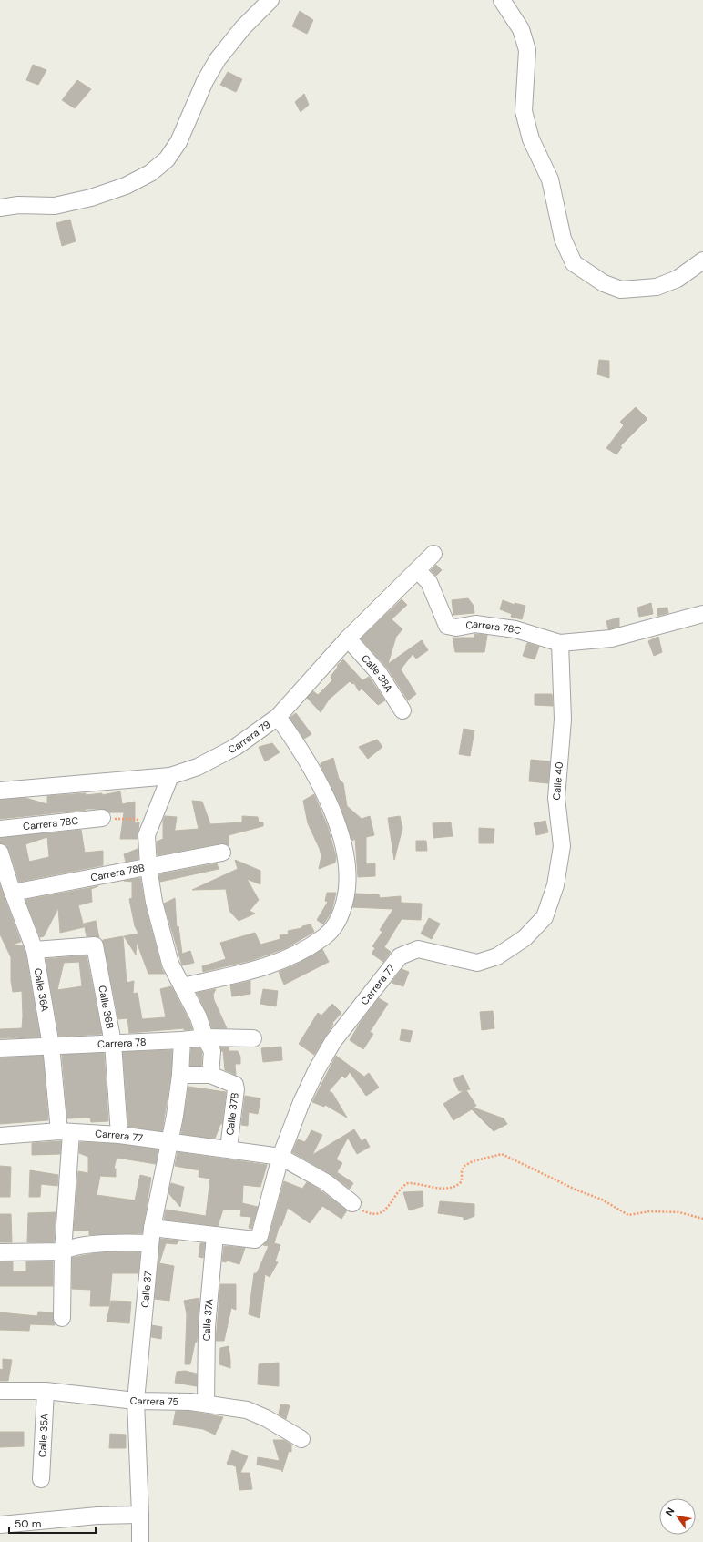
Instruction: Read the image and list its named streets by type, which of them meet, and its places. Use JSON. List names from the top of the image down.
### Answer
{
  "streets": {
    "street": [
      "Carrera 78C",
      "Calle 38A",
      "Carrera 79",
      "Calle 40",
      "Carrera 78B",
      "Carrera 77",
      "Calle 36A",
      "Calle 36B",
      "Carrera 78",
      "Calle 37B",
      "Calle 37",
      "Calle 37A",
      "Carrera 75",
      "Calle 35A"
    ]
  },
  "crossings": [
    ["Carrera 78C", "Carrera 79"],
    ["Carrera 78C", "Calle 40"],
    ["Calle 38A", "Carrera 79"],
    ["Calle 40", "Carrera 77"],
    ["Carrera 78B", "Calle 36A"],
    ["Carrera 77", "Calle 36A"],
    ["Carrera 77", "Calle 36B"],
    ["Carrera 77", "Calle 37B"],
    ["Carrera 77", "Calle 37"],
    ["Calle 36A", "Calle 36B"],
    ["Calle 36A", "Carrera 78"],
    ["Calle 36B", "Carrera 78"],
    ["Carrera 78", "Calle 37"],
    ["Calle 37", "Carrera 75"],
    ["Calle 37A", "Carrera 75"],
    ["Carrera 75", "Calle 35A"]
  ],
  "scale_bar": "50 m",
  "north": "top left"
}
